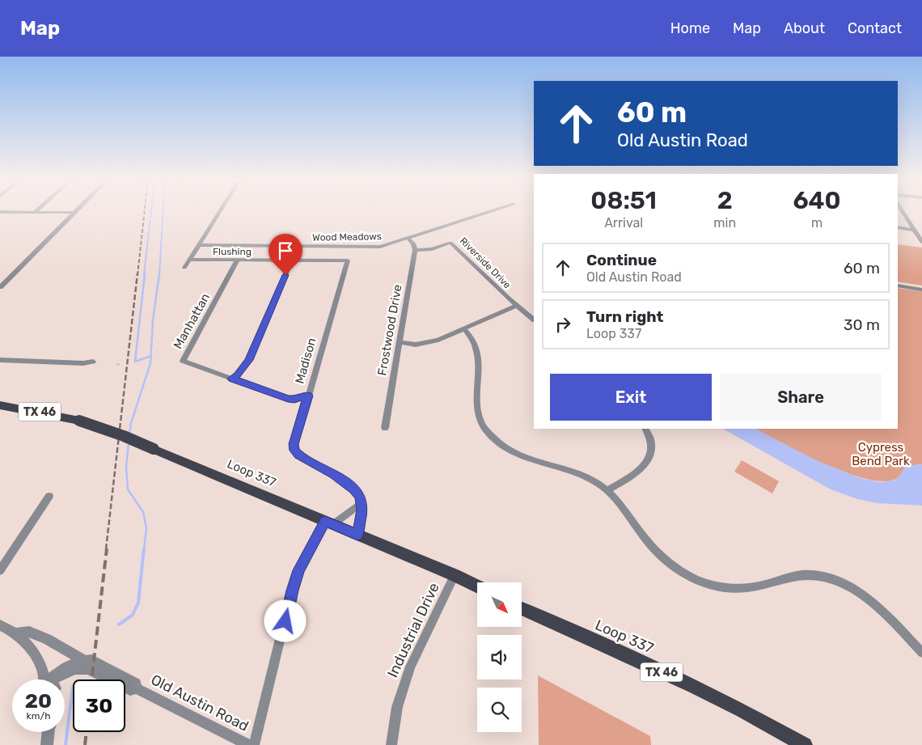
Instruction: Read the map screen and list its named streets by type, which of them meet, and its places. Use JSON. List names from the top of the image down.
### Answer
{
  "streets": {
    "main road": ["TX 46", "Loop 337"],
    "street": [
      "Wood Meadows",
      "Flushing",
      "Riverside Drive",
      "Manhattan",
      "Frostwood Drive",
      "Madison",
      "Industrial Drive",
      "Old Austin Road"
    ]
  },
  "crossings": [
    ["Flushing", "Manhattan"],
    ["Flushing", "Madison"],
    ["Riverside Drive", "Frostwood Drive"],
    ["Manhattan", "Madison"],
    ["Madison", "Loop 337"],
    ["Loop 337", "Industrial Drive"]
  ],
  "parks": ["Cypress Bend Park"],
  "north": "bottom right",
  "page": {
    "header": "Map",
    "nav": [
      "Home",
      "Map",
      "About",
      "Contact"
    ],
    "turn": ["60 m", "Old Austin Road"],
    "eta": [
      "08:51",
      "Arrival",
      "2",
      "min",
      "640",
      "m"
    ],
    "list": [
      {
        "name": "Continue",
        "note": "Old Austin Road",
        "value": "60 m"
      },
      {
        "name": "Turn right",
        "note": "Loop 337",
        "value": "30 m"
      }
    ],
    "buttons": ["Exit", "Share"],
    "speed": "20 km/h",
    "limit": "30"
  }
}
